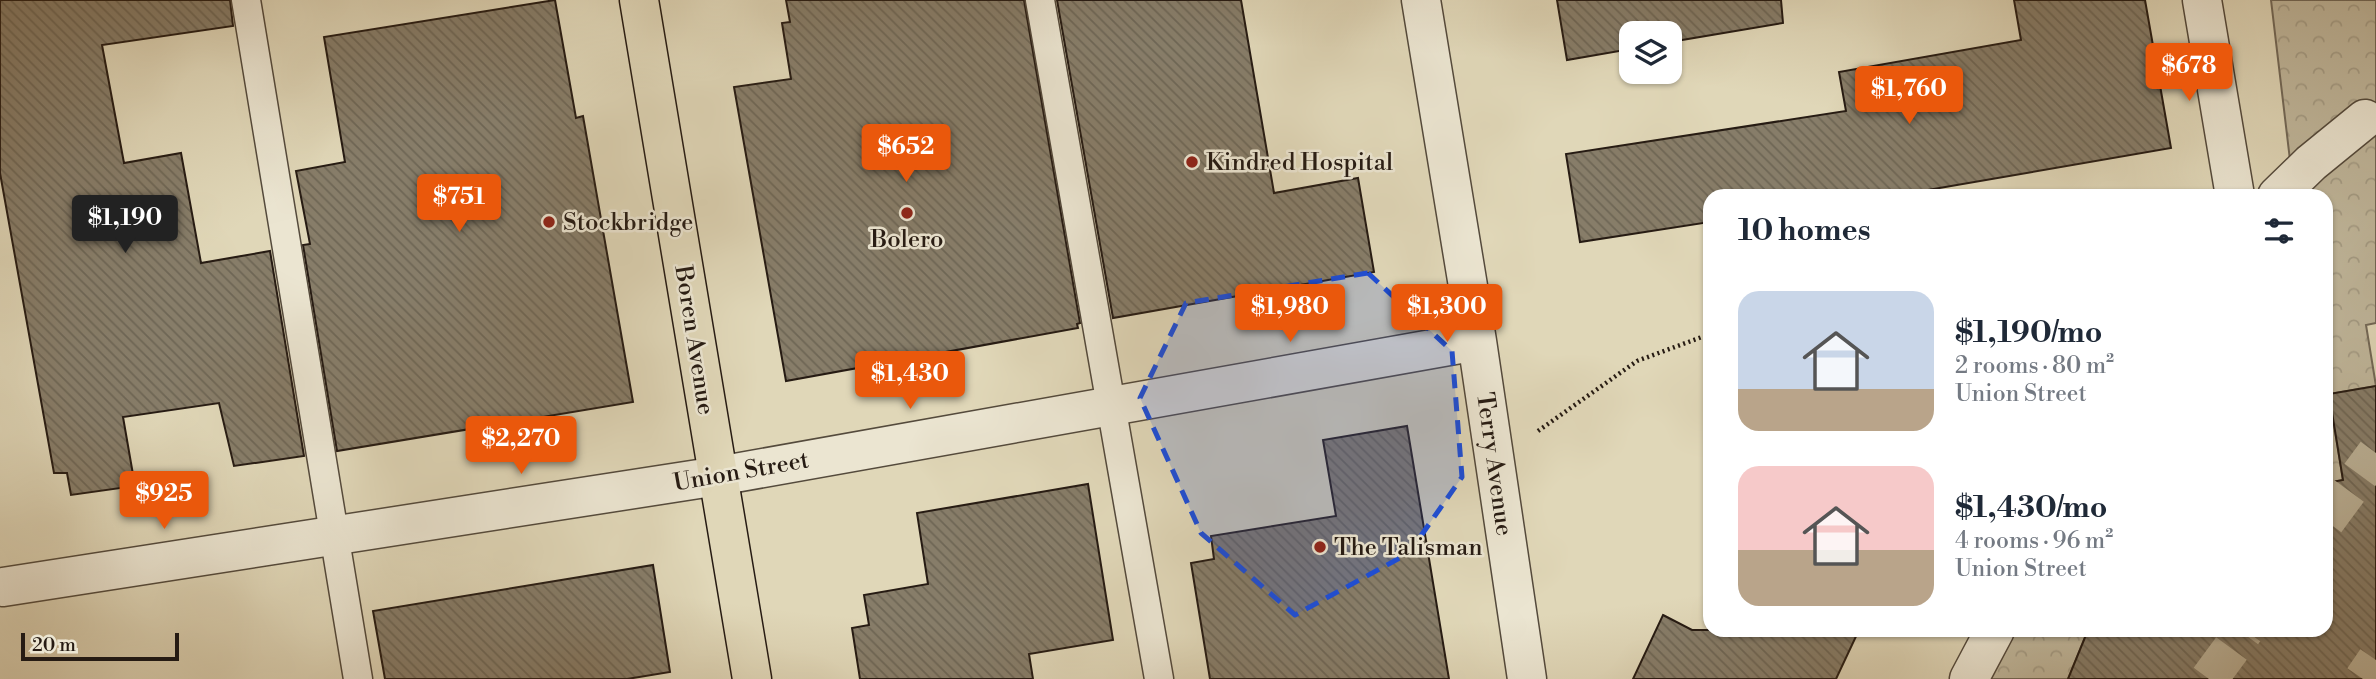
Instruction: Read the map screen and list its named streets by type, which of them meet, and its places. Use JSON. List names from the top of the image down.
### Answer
{
  "streets": {
    "main road": ["Boren Avenue"],
    "street": ["Terry Avenue", "Union Street"]
  },
  "crossings": [
    ["Boren Avenue", "Union Street"],
    ["Terry Avenue", "Union Street"]
  ],
  "places": [
    "Kindred Hospital",
    "Bolero",
    "Stockbridge",
    "The Talisman"
  ],
  "scale_bar": "20 m",
  "page": {
    "price": [
      "$678",
      "$1,760",
      "$652",
      "$751",
      "$1,190",
      "$1,980",
      "$1,300",
      "$1,430",
      "$2,270",
      "$925"
    ],
    "heading": "10 homes",
    "list": [
      {
        "name": "$1,190/mo",
        "note": "2 rooms · 80 m² · Union Street"
      },
      {
        "name": "$1,430/mo",
        "note": "4 rooms · 96 m² · Union Street"
      }
    ],
    "scale": "20 m"
  }
}
